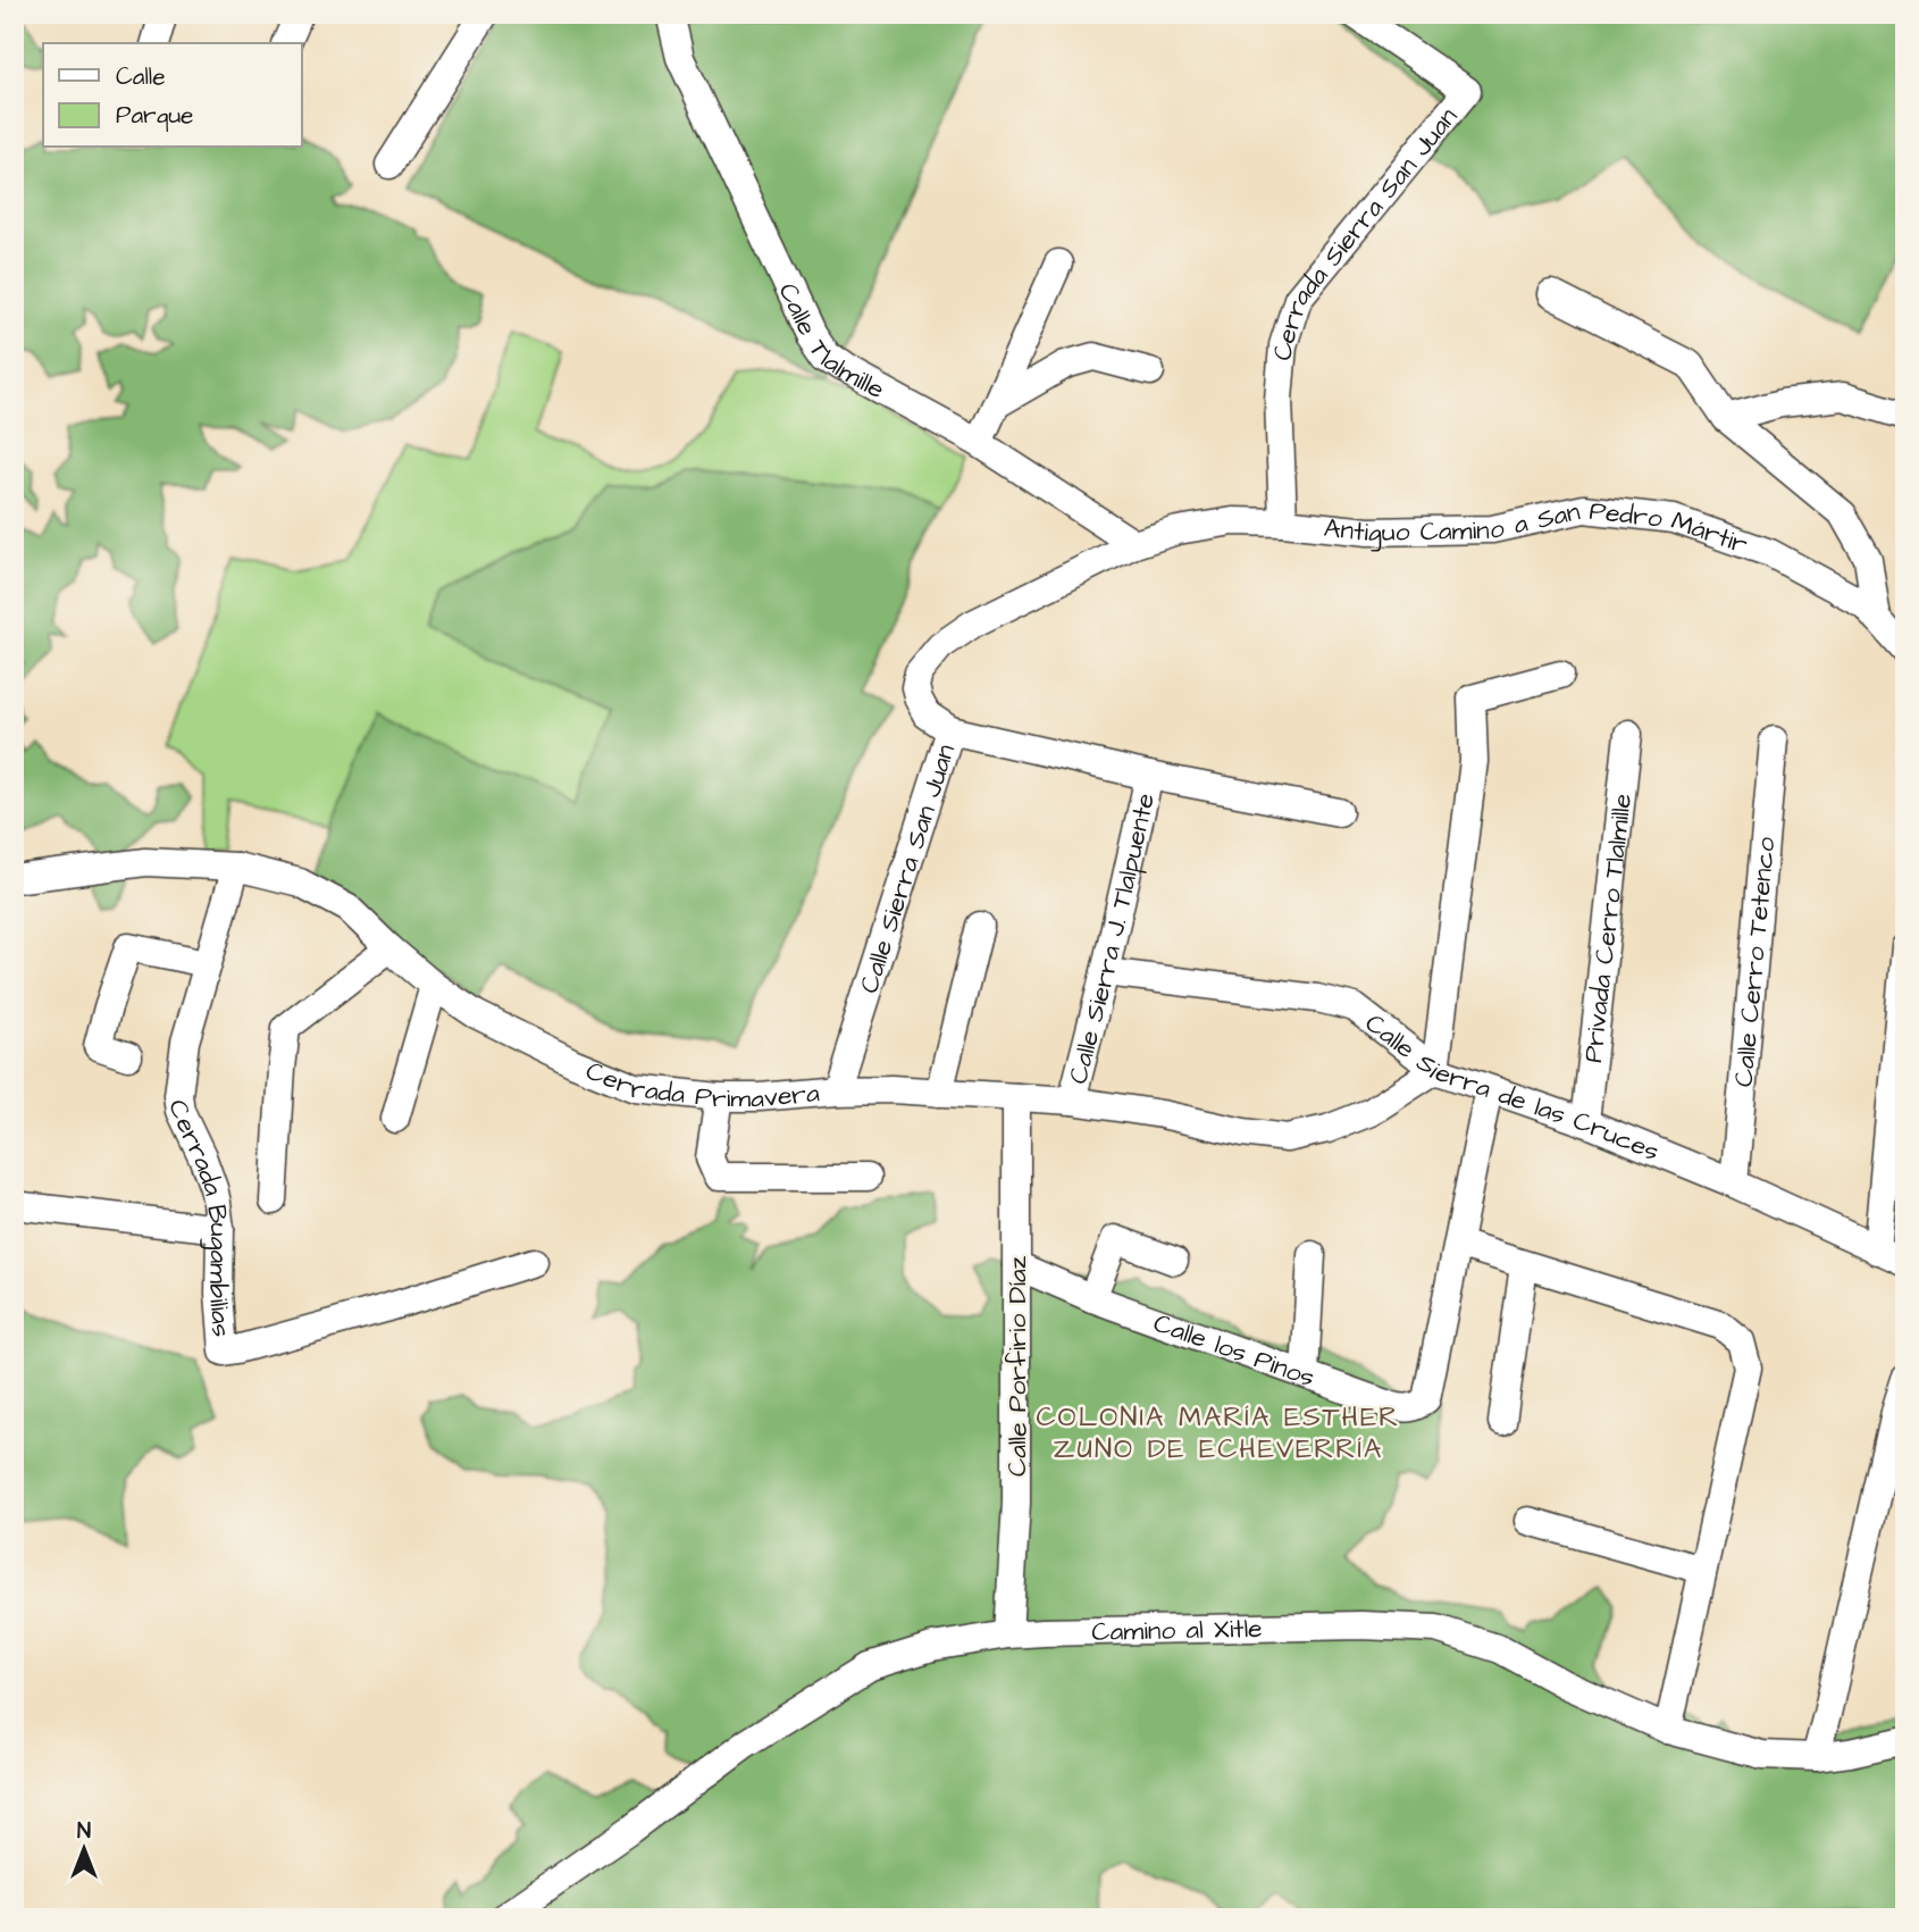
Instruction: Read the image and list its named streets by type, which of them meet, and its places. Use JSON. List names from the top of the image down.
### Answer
{
  "streets": {
    "street": [
      "Cerrada Sierra San Juan",
      "Calle Tlalmille",
      "Antiguo Camino a San Pedro Mártir",
      "Calle Sierra San Juan",
      "Privada Cerro Tlalmille",
      "Calle Sierra J. Tlalpuente",
      "Calle Cerro Tetenco",
      "Cerrada Primavera",
      "Calle Sierra de las Cruces",
      "Cerrada Bugambilias",
      "Calle los Pinos",
      "Calle Porfirio Díaz",
      "Camino al Xitle"
    ]
  },
  "crossings": [
    ["Cerrada Sierra San Juan", "Antiguo Camino a San Pedro Mártir"],
    ["Calle Tlalmille", "Antiguo Camino a San Pedro Mártir"],
    ["Calle Tlalmille", "Calle Sierra San Juan"],
    ["Antiguo Camino a San Pedro Mártir", "Calle Sierra San Juan"],
    ["Calle Sierra San Juan", "Cerrada Primavera"],
    ["Privada Cerro Tlalmille", "Calle Sierra de las Cruces"],
    ["Calle Sierra J. Tlalpuente", "Cerrada Primavera"],
    ["Calle Sierra J. Tlalpuente", "Calle Sierra de las Cruces"],
    ["Calle Cerro Tetenco", "Calle Sierra de las Cruces"],
    ["Cerrada Primavera", "Calle Sierra de las Cruces"],
    ["Cerrada Primavera", "Cerrada Bugambilias"],
    ["Cerrada Primavera", "Calle Porfirio Díaz"],
    ["Calle Sierra de las Cruces", "Calle los Pinos"],
    ["Calle los Pinos", "Calle Porfirio Díaz"],
    ["Calle Porfirio Díaz", "Camino al Xitle"]
  ],
  "districts": ["COLONIA MARÍA ESTHER ZUNO DE ECHEVERRÍA"],
  "legend": ["Calle", "Parque"],
  "north": "top"
}
